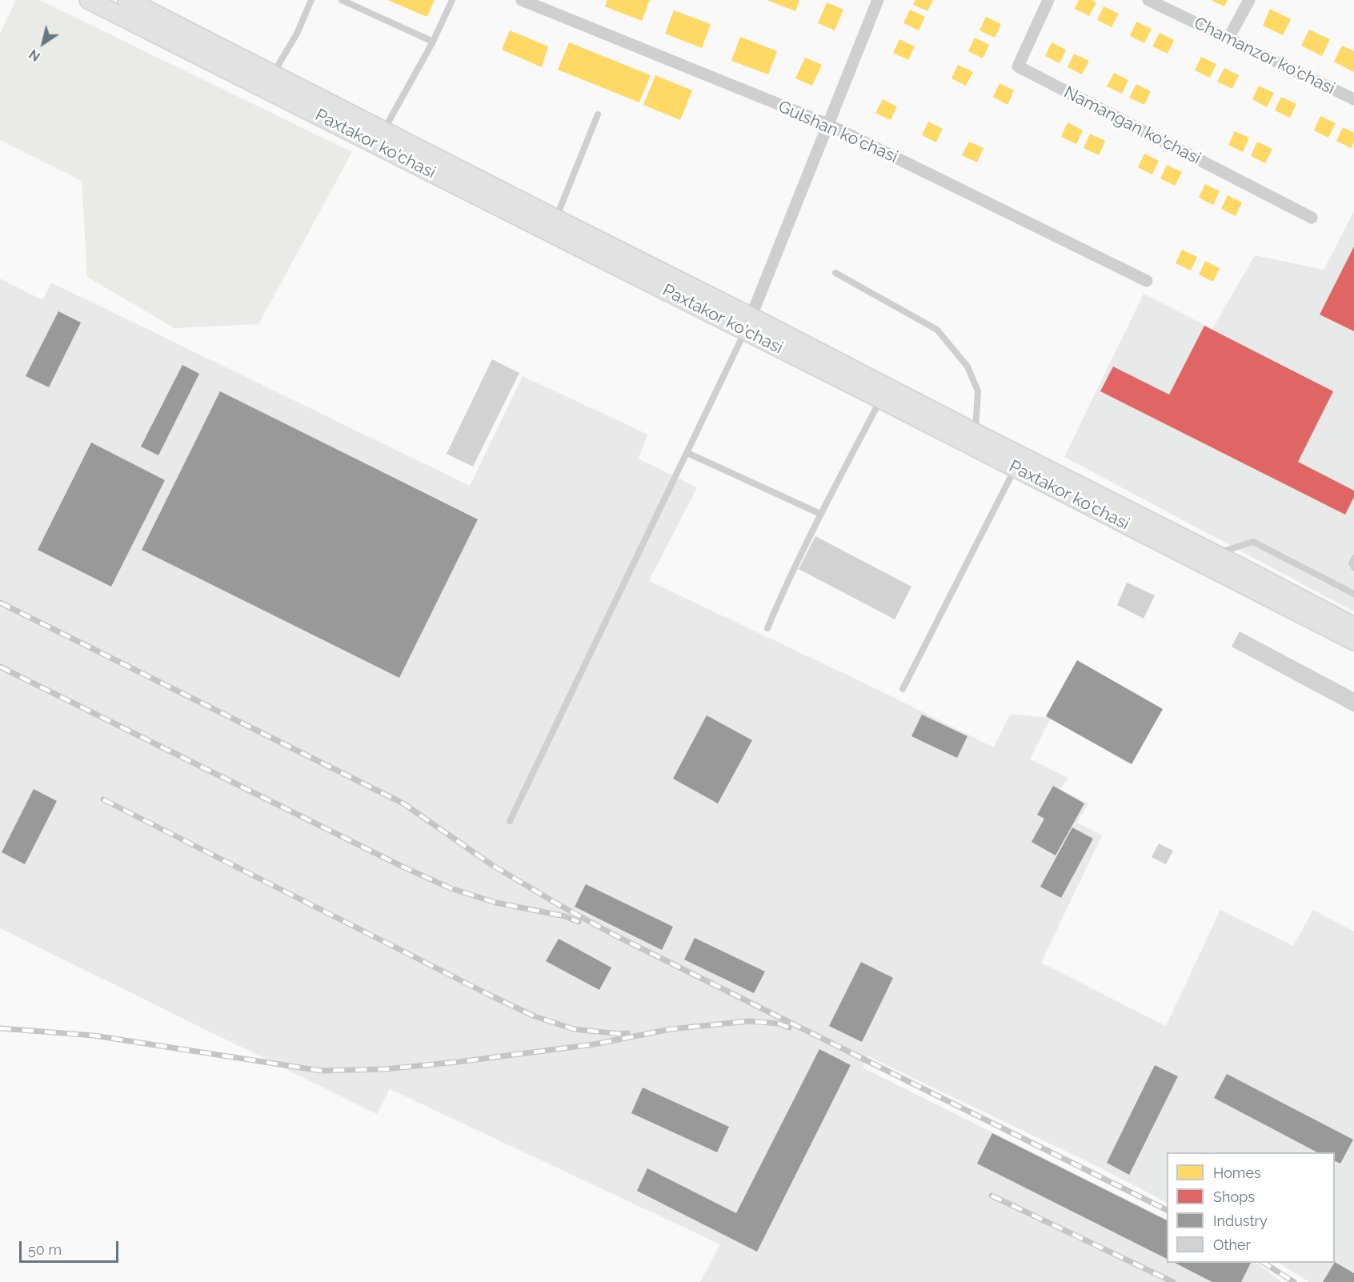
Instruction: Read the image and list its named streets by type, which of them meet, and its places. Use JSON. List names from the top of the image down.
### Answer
{
  "streets": {
    "main road": ["Paxtakor ko'chasi"],
    "street": ["Chamanzor ko'chasi", "Namangan ko'chasi", "Gulshan ko'chasi"]
  },
  "legend": [
    "Homes",
    "Shops",
    "Industry",
    "Other"
  ],
  "scale_bar": "50 m",
  "north": "bottom left"
}
